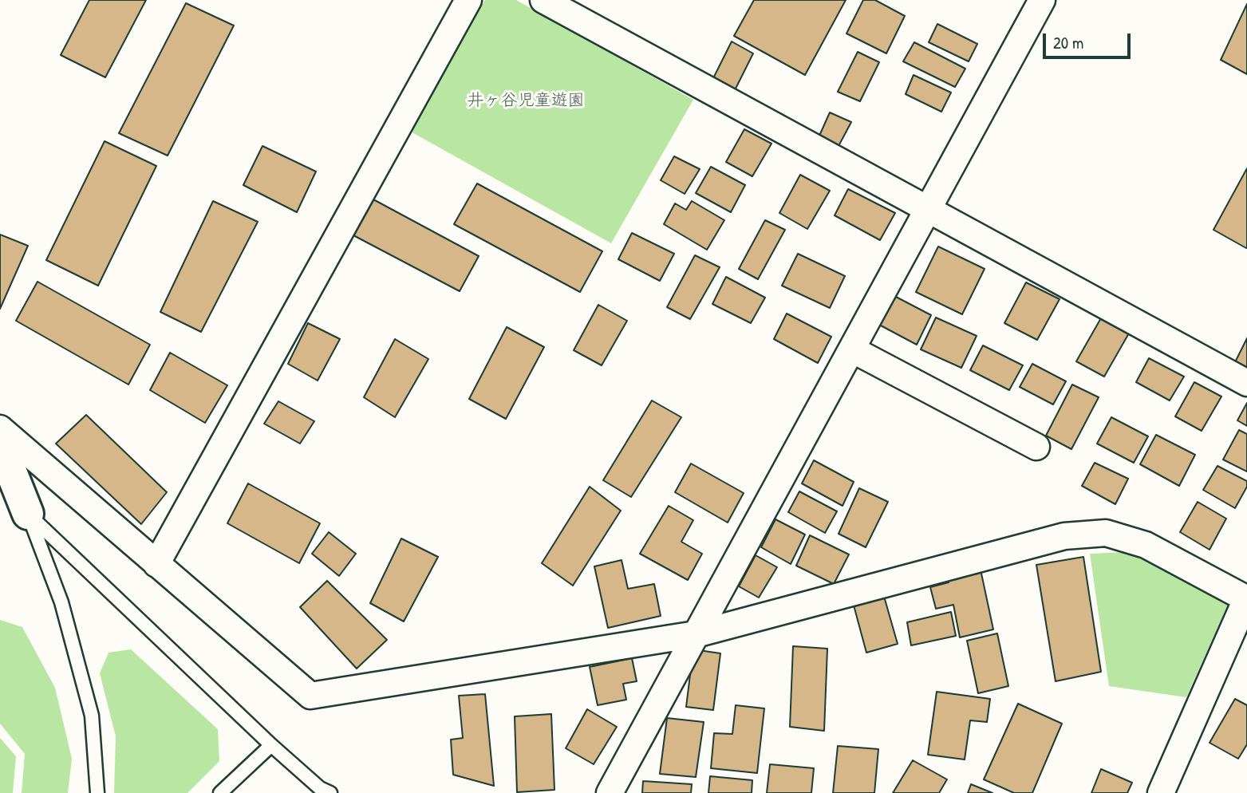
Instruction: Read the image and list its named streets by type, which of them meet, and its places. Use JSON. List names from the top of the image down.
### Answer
{
  "parks": ["井ヶ谷児童遊園"],
  "scale_bar": "20 m"
}
